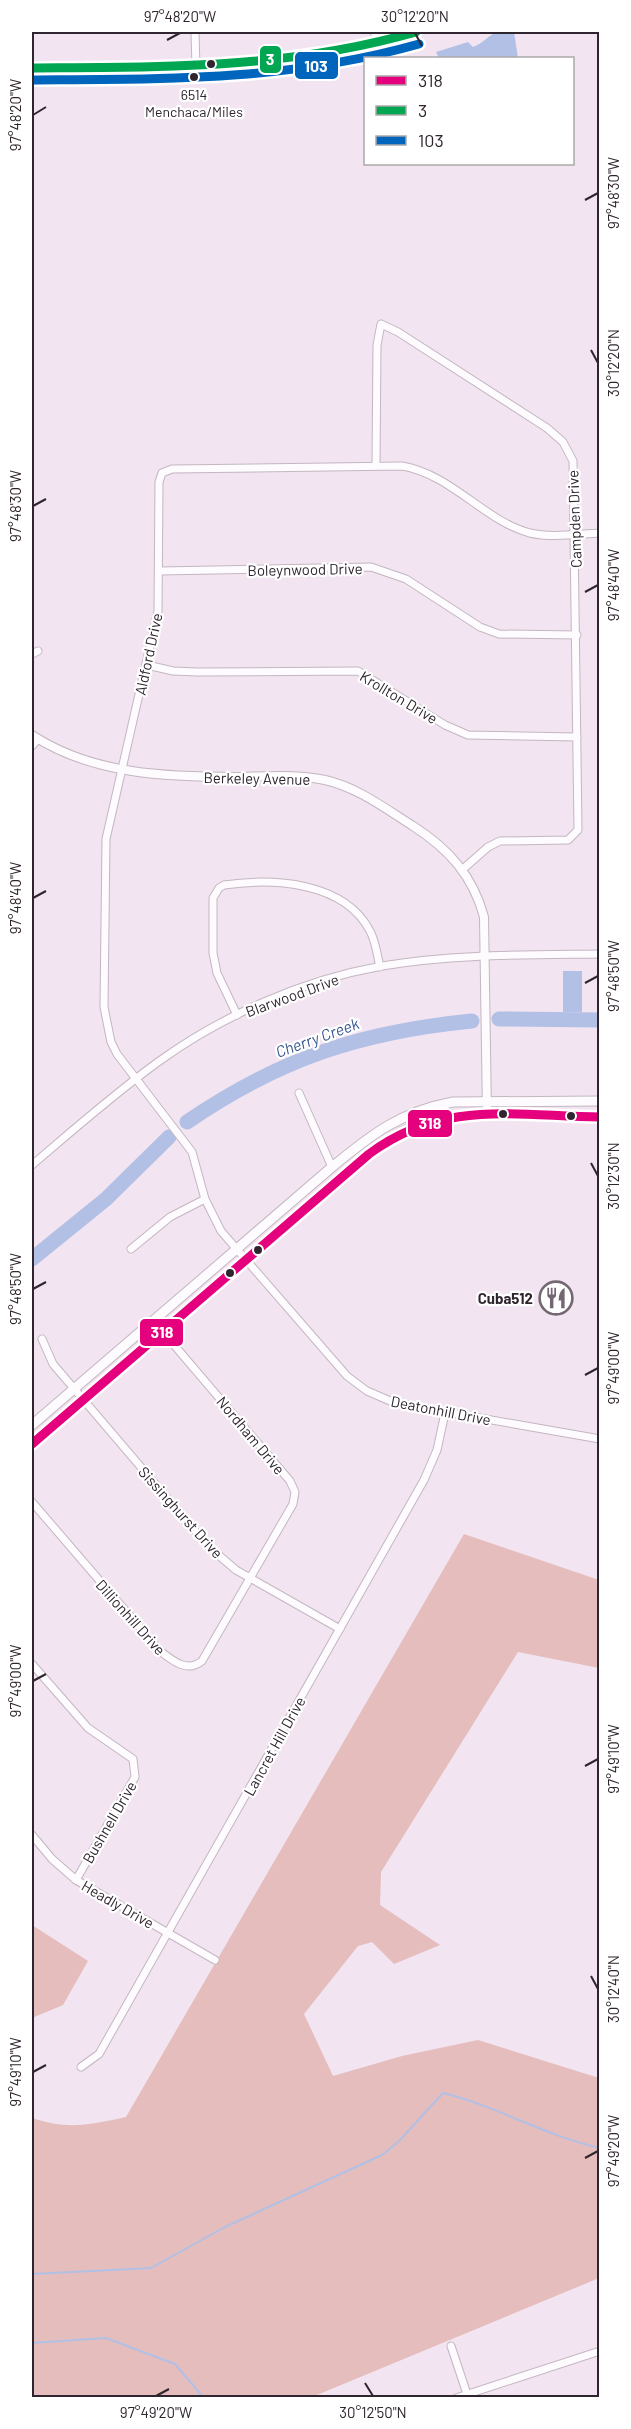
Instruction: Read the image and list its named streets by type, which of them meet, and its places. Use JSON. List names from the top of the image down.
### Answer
{
  "streets": {
    "street": [
      "Campden Drive",
      "Boleynwood Drive",
      "Aldford Drive",
      "Krollton Drive",
      "Berkeley Avenue",
      "Blarwood Drive",
      "Deatonhill Drive",
      "Nordham Drive",
      "Sissinghurst Drive",
      "Dillionhill Drive",
      "Lancret Hill Drive",
      "Bushnell Drive",
      "Headly Drive"
    ]
  },
  "crossings": [
    ["Campden Drive", "Boleynwood Drive"],
    ["Campden Drive", "Aldford Drive"],
    ["Campden Drive", "Krollton Drive"],
    ["Campden Drive", "Berkeley Avenue"],
    ["Boleynwood Drive", "Aldford Drive"],
    ["Aldford Drive", "Krollton Drive"],
    ["Aldford Drive", "Berkeley Avenue"],
    ["Aldford Drive", "Blarwood Drive"],
    ["Aldford Drive", "Deatonhill Drive"],
    ["Berkeley Avenue", "Blarwood Drive"],
    ["Deatonhill Drive", "Lancret Hill Drive"],
    ["Nordham Drive", "Sissinghurst Drive"],
    ["Nordham Drive", "Dillionhill Drive"],
    ["Sissinghurst Drive", "Dillionhill Drive"],
    ["Sissinghurst Drive", "Lancret Hill Drive"],
    ["Lancret Hill Drive", "Headly Drive"],
    ["Bushnell Drive", "Headly Drive"]
  ],
  "water": ["Cherry Creek"],
  "places": {
    "other": ["6514 Menchaca/Miles"],
    "restaurant": ["Cuba512"]
  },
  "lines": ["transit line 3", "transit line 103", "transit line 318"],
  "legend": ["318", "3", "103"],
  "coordinates": [
    "97°48'20\"W",
    "30°12'20\"N",
    "97°48'30\"W",
    "97°48'40\"W",
    "97°48'50\"W",
    "30°12'30\"N",
    "97°49'00\"W",
    "97°49'10\"W",
    "30°12'40\"N",
    "97°49'20\"W",
    "30°12'50\"N"
  ]
}
